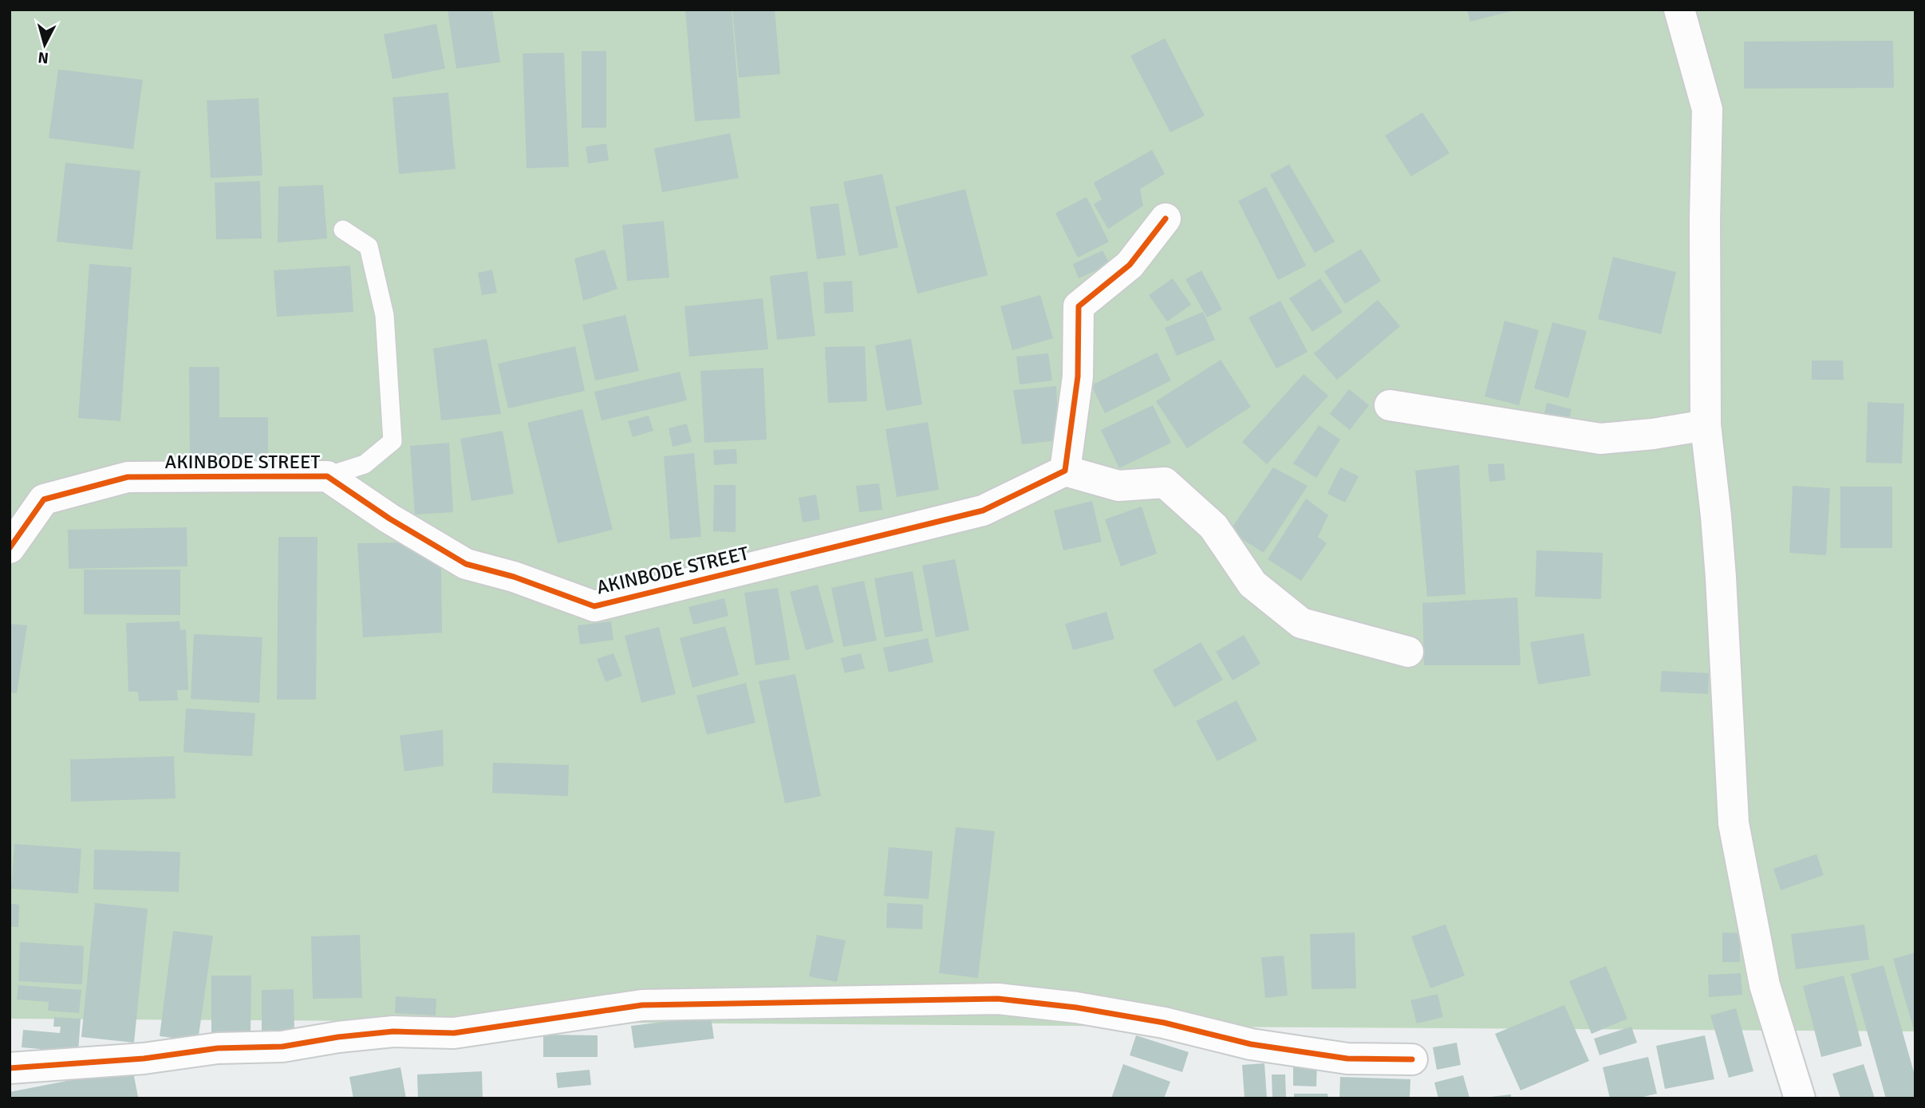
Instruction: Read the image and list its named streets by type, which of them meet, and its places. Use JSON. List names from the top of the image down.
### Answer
{
  "streets": {
    "street": ["AKINBODE STREET"]
  },
  "north": "bottom"
}
